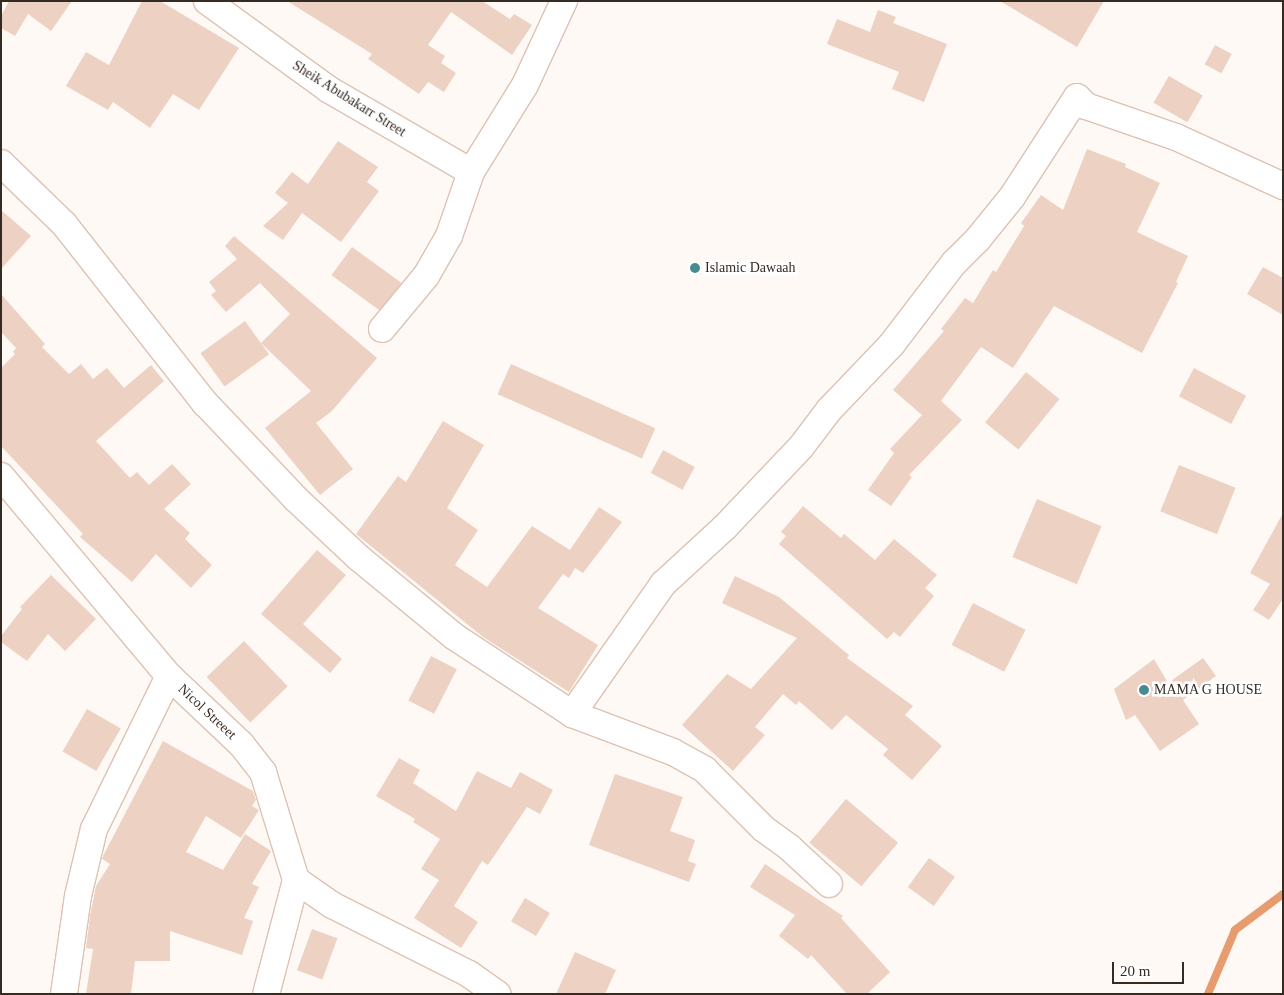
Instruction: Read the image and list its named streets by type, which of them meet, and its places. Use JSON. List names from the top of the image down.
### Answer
{
  "streets": {
    "street": ["Sheik Abubakarr Street", "Nicol Streeet"]
  },
  "places": ["Islamic Dawaah", "MAMA G HOUSE"],
  "scale_bar": "20 m"
}
